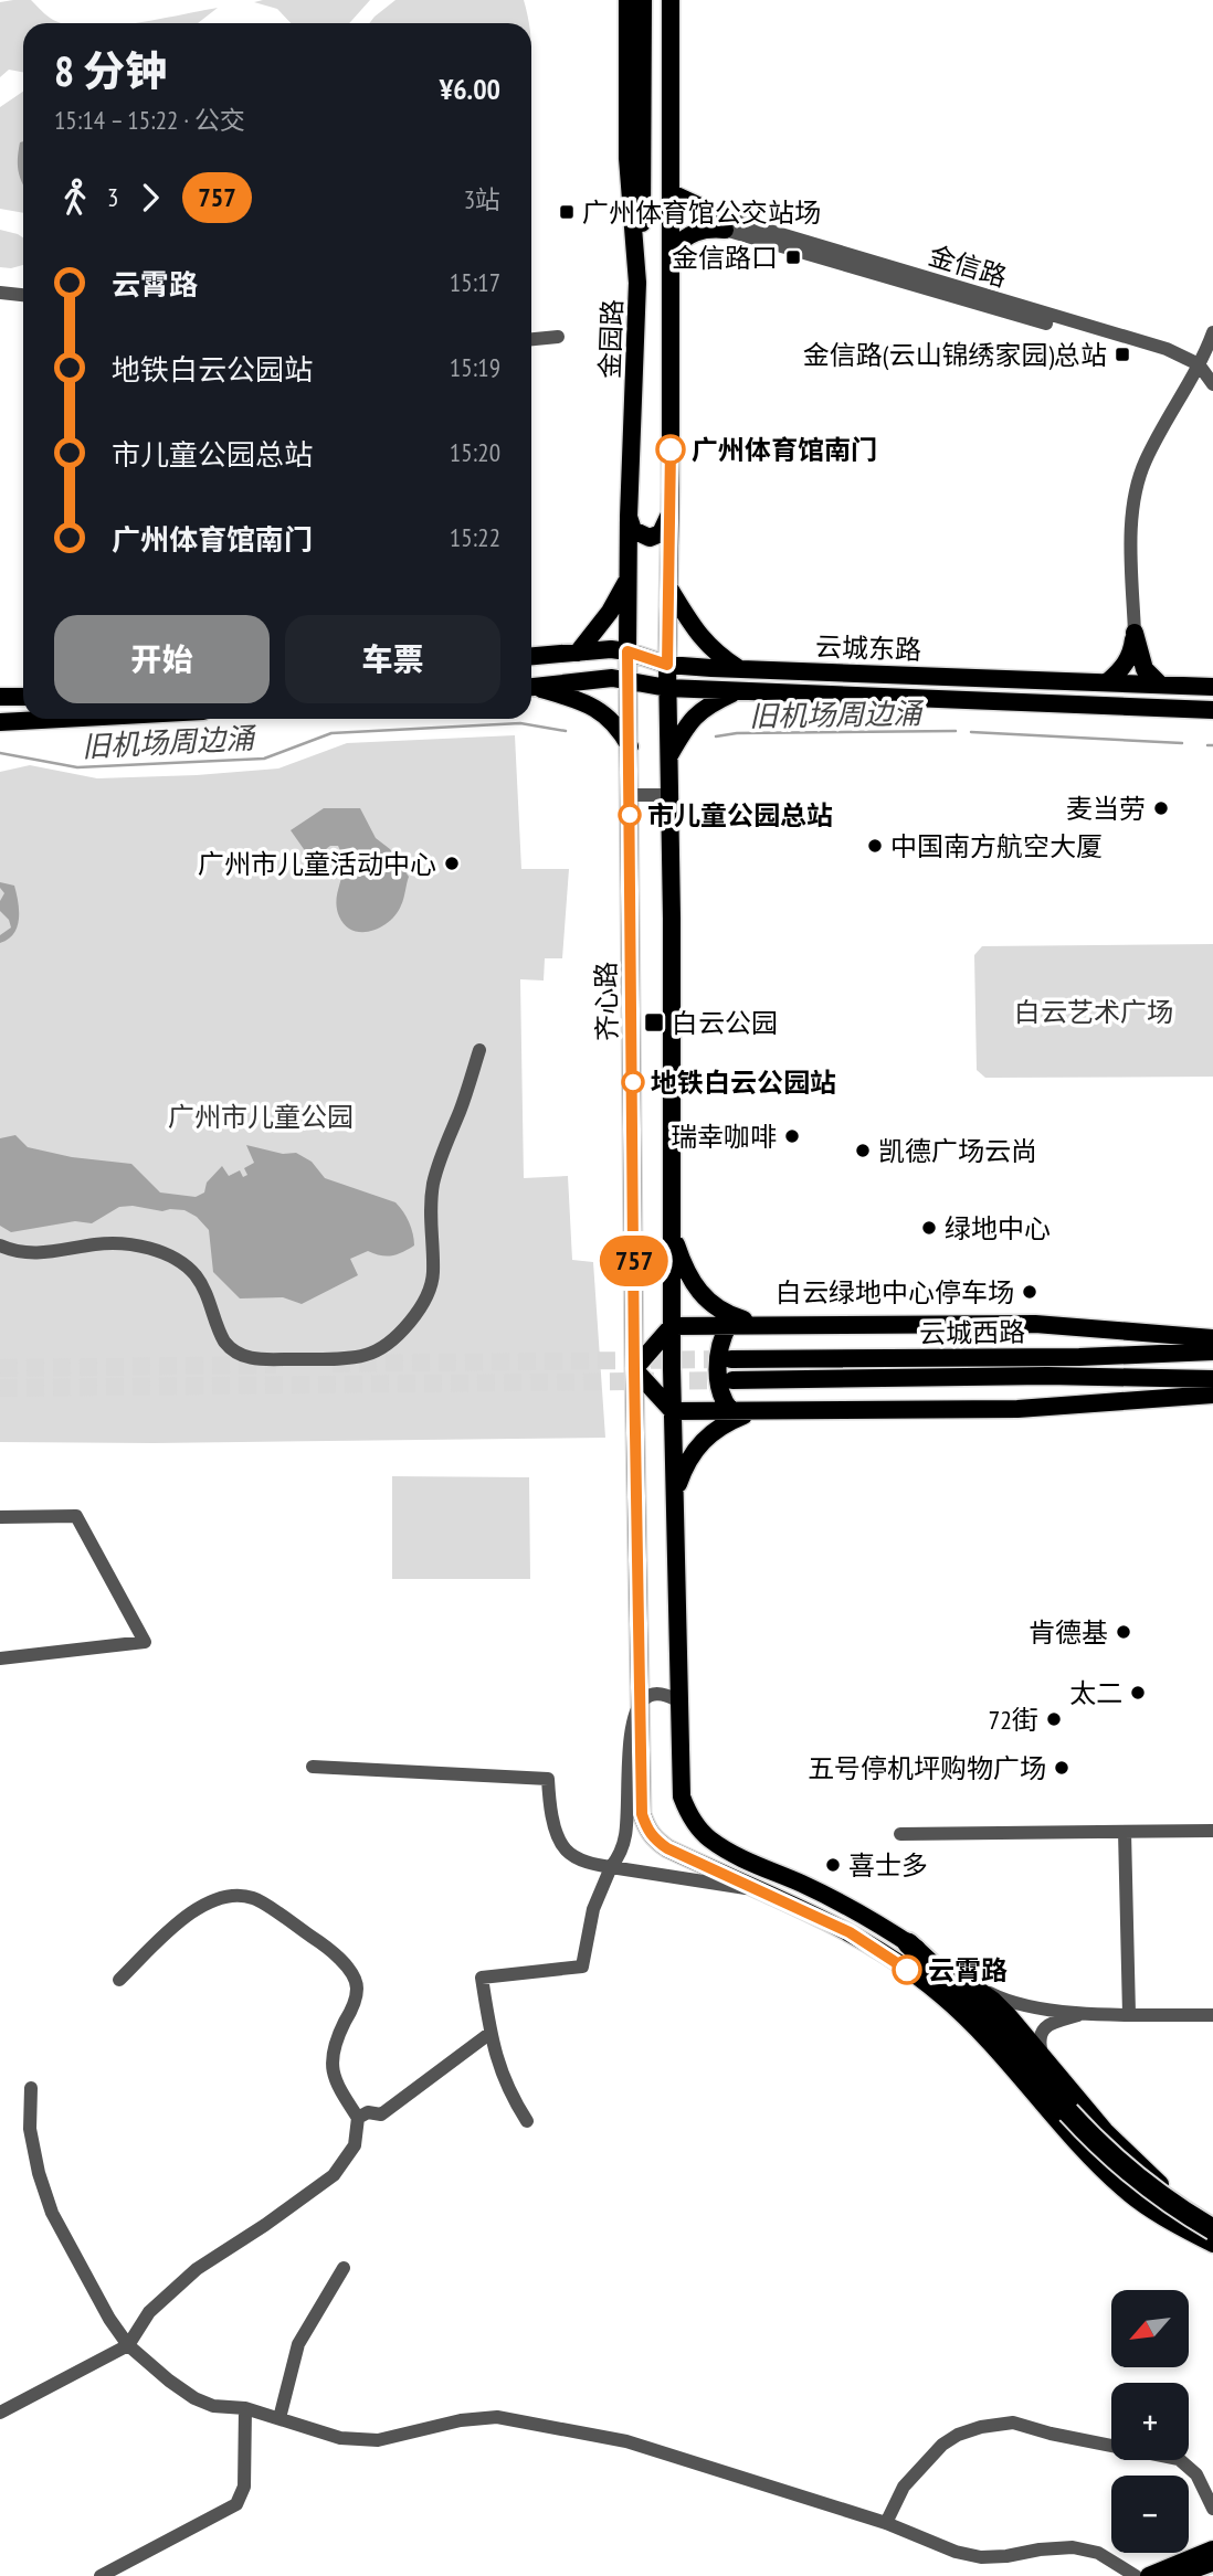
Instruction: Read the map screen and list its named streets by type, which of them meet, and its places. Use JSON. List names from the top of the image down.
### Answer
{
  "streets": {
    "main road": [
      "金园路",
      "云城东路",
      "齐心路",
      "云城西路"
    ],
    "street": ["金信路"]
  },
  "crossings": [
    ["金园路", "云城东路"],
    ["金园路", "齐心路"],
    ["云城东路", "齐心路"]
  ],
  "water": ["旧机场周边涌"],
  "parks": ["白云艺术广场", "广州市儿童公园"],
  "places": {
    "transit": [
      "广州体育馆公交站场",
      "金信路口",
      "金信路(云山锦绣家园)总站",
      "白云公园"
    ],
    "other": [
      "广州体育馆南门",
      "麦当劳",
      "市儿童公园总站",
      "中国南方航空大厦",
      "广州市儿童活动中心",
      "地铁白云公园站",
      "瑞幸咖啡",
      "凯德广场云尚",
      "绿地中心",
      "白云绿地中心停车场",
      "肯德基",
      "太二",
      "72街",
      "五号停机坪购物广场",
      "喜士多",
      "云霄路"
    ]
  },
  "lines": ["bus line 757"],
  "north": "bottom left",
  "page": {
    "on_map": "757",
    "heading": ["8 分钟", "15:14 – 15:22 · 公交", "¥6.00"],
    "legs": ["3", "757", "3站"],
    "list": [
      {
        "name": "云霄路",
        "value": "15:17"
      },
      {
        "name": "地铁白云公园站",
        "value": "15:19"
      },
      {
        "name": "市儿童公园总站",
        "value": "15:20"
      },
      {
        "name": "广州体育馆南门",
        "value": "15:22"
      }
    ],
    "buttons": ["开始", "车票"],
    "map_buttons": ["+", "−"]
  }
}
